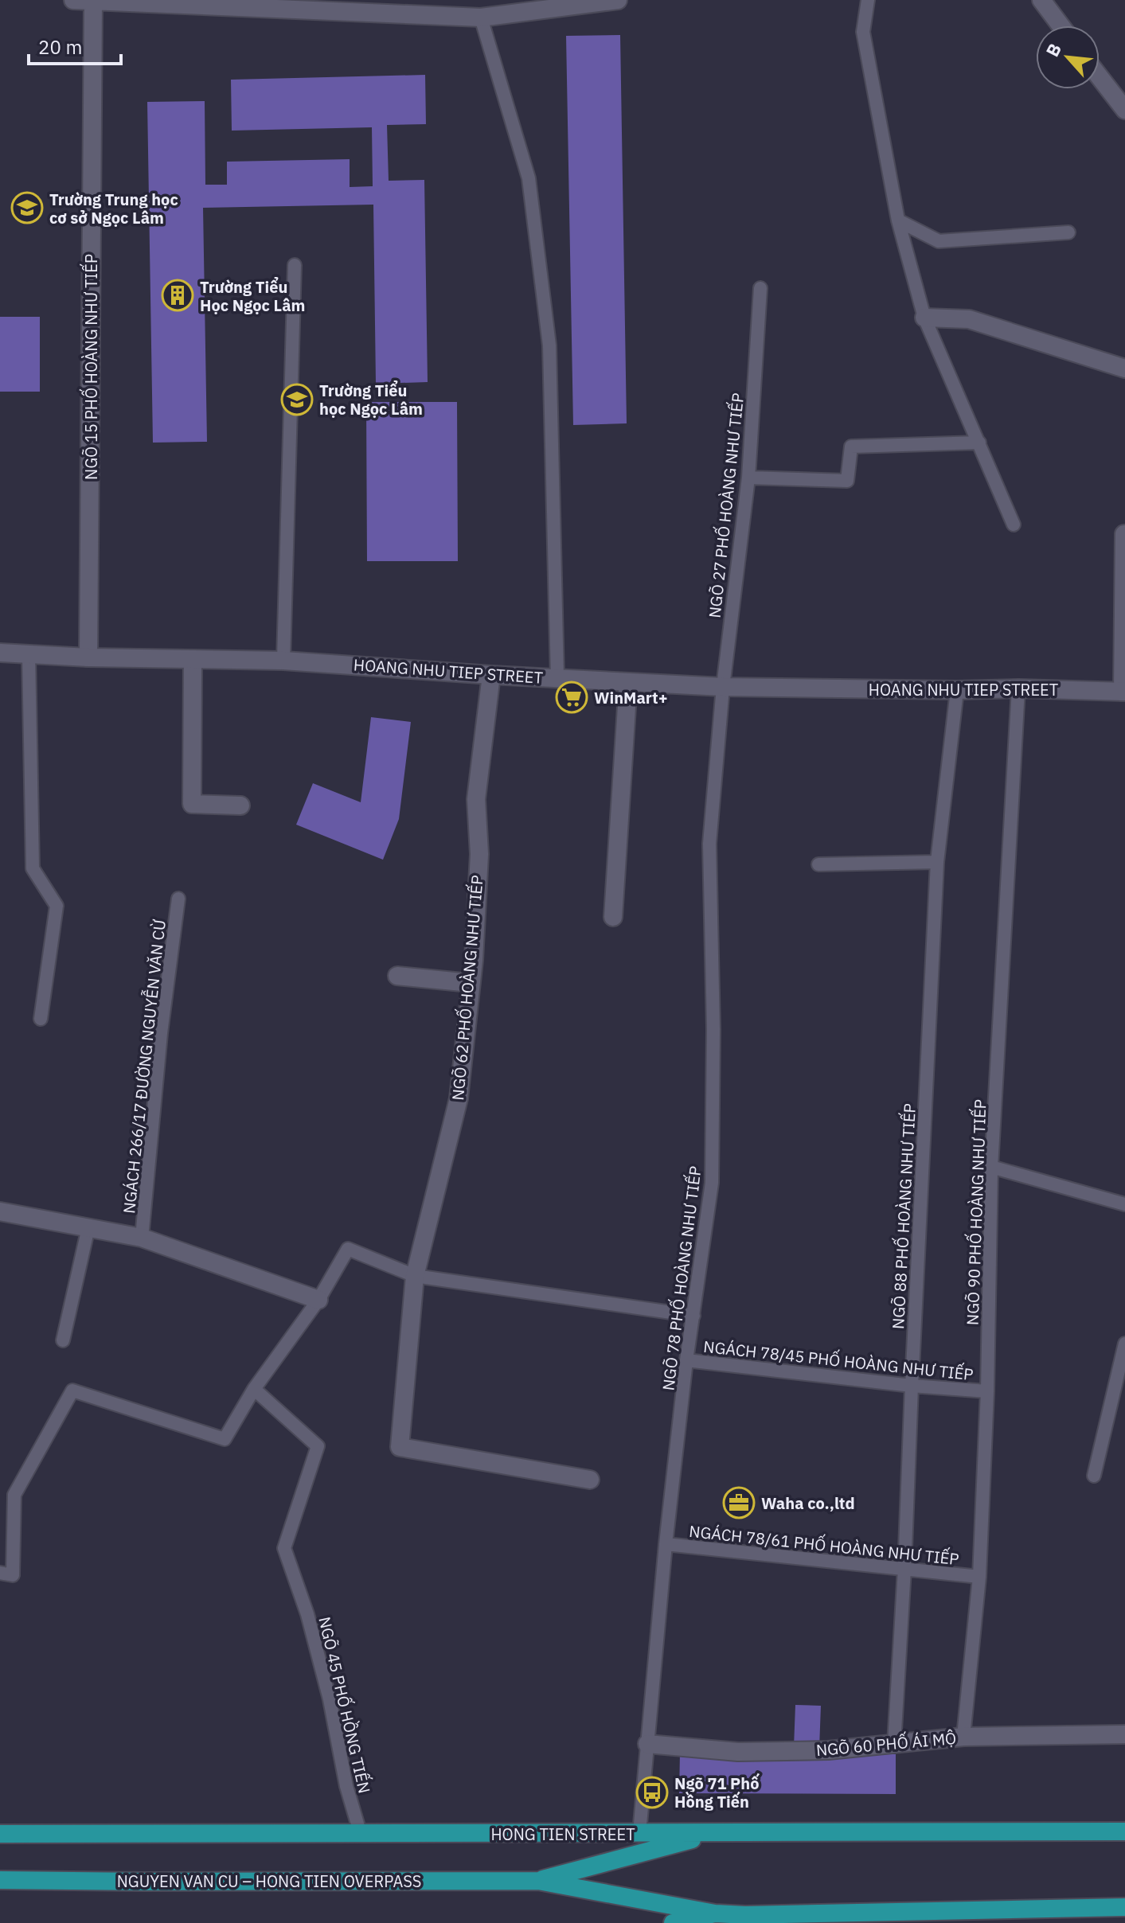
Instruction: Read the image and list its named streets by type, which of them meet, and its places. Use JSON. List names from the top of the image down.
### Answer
{
  "streets": {
    "main road": ["HONG TIEN STREET", "NGUYEN VAN CU – HONG TIEN OVERPASS"],
    "street": [
      "NGÕ 15 PHỐ HOÀNG NHƯ TIẾP",
      "HOANG NHU TIEP STREET",
      "NGÕ 62 PHỐ HOÀNG NHƯ TIẾP",
      "NGÕ 60 PHỐ ÁI MỘ"
    ],
    "lane": [
      "NGÕ 27 PHỐ HOÀNG NHƯ TIẾP",
      "NGÁCH 266/17 ĐƯỜNG NGUYỄN VĂN CỪ",
      "NGÕ 90 PHỐ HOÀNG NHƯ TIẾP",
      "NGÕ 88 PHỐ HOÀNG NHƯ TIẾP",
      "NGÕ 78 PHỐ HOÀNG NHƯ TIẾP",
      "NGÁCH 78/45 PHỐ HOÀNG NHƯ TIẾP",
      "NGÁCH 78/61 PHỐ HOÀNG NHƯ TIẾP",
      "NGÕ 45 PHỐ HỒNG TIẾN"
    ]
  },
  "crossings": [
    ["NGÕ 15 PHỐ HOÀNG NHƯ TIẾP", "HOANG NHU TIEP STREET"],
    ["NGÕ 27 PHỐ HOÀNG NHƯ TIẾP", "HOANG NHU TIEP STREET"],
    ["NGÕ 27 PHỐ HOÀNG NHƯ TIẾP", "NGÕ 78 PHỐ HOÀNG NHƯ TIẾP"],
    ["HOANG NHU TIEP STREET", "NGÕ 62 PHỐ HOÀNG NHƯ TIẾP"],
    ["HOANG NHU TIEP STREET", "NGÕ 90 PHỐ HOÀNG NHƯ TIẾP"],
    ["HOANG NHU TIEP STREET", "NGÕ 88 PHỐ HOÀNG NHƯ TIẾP"],
    ["HOANG NHU TIEP STREET", "NGÕ 78 PHỐ HOÀNG NHƯ TIẾP"],
    ["NGÕ 90 PHỐ HOÀNG NHƯ TIẾP", "NGÁCH 78/45 PHỐ HOÀNG NHƯ TIẾP"],
    ["NGÕ 90 PHỐ HOÀNG NHƯ TIẾP", "NGÁCH 78/61 PHỐ HOÀNG NHƯ TIẾP"],
    ["NGÕ 90 PHỐ HOÀNG NHƯ TIẾP", "NGÕ 60 PHỐ ÁI MỘ"],
    ["NGÕ 88 PHỐ HOÀNG NHƯ TIẾP", "NGÁCH 78/45 PHỐ HOÀNG NHƯ TIẾP"],
    ["NGÕ 88 PHỐ HOÀNG NHƯ TIẾP", "NGÁCH 78/61 PHỐ HOÀNG NHƯ TIẾP"],
    ["NGÕ 88 PHỐ HOÀNG NHƯ TIẾP", "NGÕ 60 PHỐ ÁI MỘ"],
    ["NGÕ 78 PHỐ HOÀNG NHƯ TIẾP", "NGÁCH 78/45 PHỐ HOÀNG NHƯ TIẾP"],
    ["NGÕ 78 PHỐ HOÀNG NHƯ TIẾP", "NGÁCH 78/61 PHỐ HOÀNG NHƯ TIẾP"],
    ["NGÕ 78 PHỐ HOÀNG NHƯ TIẾP", "NGÕ 60 PHỐ ÁI MỘ"],
    ["NGÕ 78 PHỐ HOÀNG NHƯ TIẾP", "HONG TIEN STREET"],
    ["NGÕ 45 PHỐ HỒNG TIẾN", "HONG TIEN STREET"]
  ],
  "places": {
    "school or university": ["Trường Trung học cơ sở Ngọc Lâm", "Trường Tiểu học Ngọc Lâm"],
    "building": ["Trường Tiểu Học Ngọc Lâm"],
    "supermarket": ["WinMart+"],
    "office": ["Waha co.,ltd"],
    "bus stop": ["Ngõ 71 Phố Hồng Tiến"]
  },
  "scale_bar": "20 m",
  "north": "top left"
}
